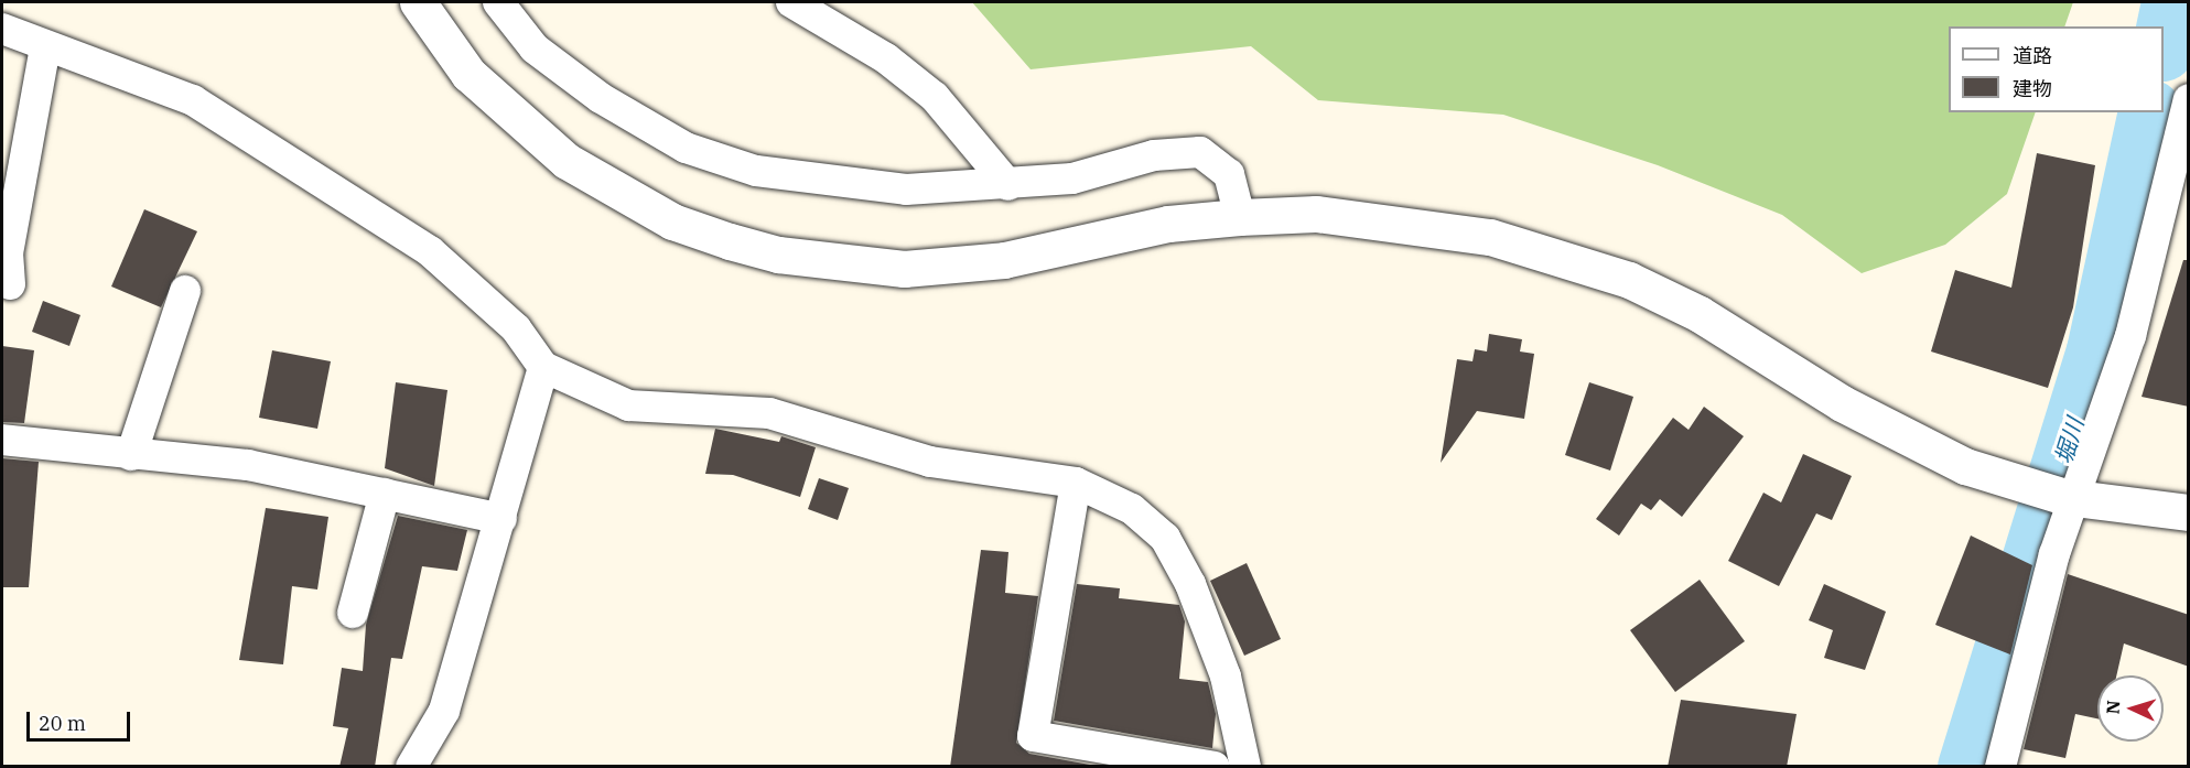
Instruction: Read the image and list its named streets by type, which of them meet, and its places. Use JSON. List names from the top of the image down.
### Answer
{
  "water": ["堀川"],
  "legend": ["道路", "建物"],
  "scale_bar": "20 m",
  "north": "left"
}
